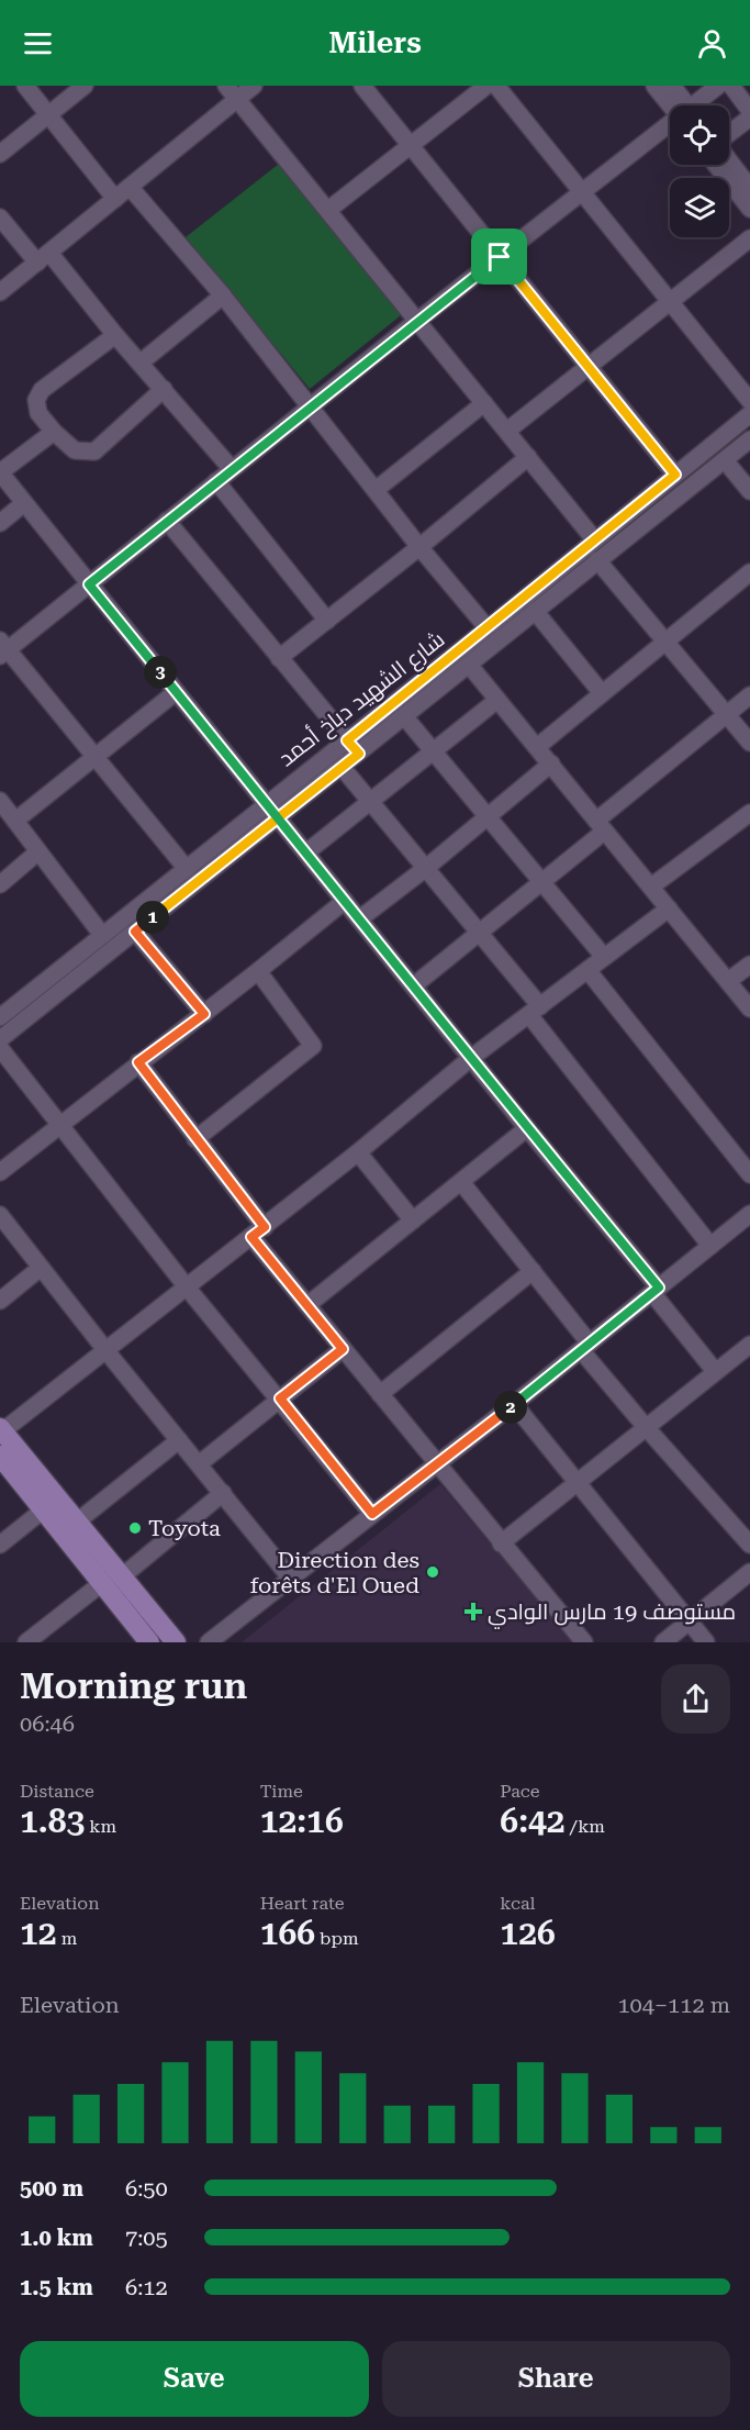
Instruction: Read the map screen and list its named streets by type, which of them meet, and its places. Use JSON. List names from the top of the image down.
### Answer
{
  "streets": {
    "street": ["شارع الشهيد دباخ أحمد"]
  },
  "places": {
    "other": ["Toyota", "Direction des forêts d'El Oued"],
    "health": ["مستوصف 19 مارس الوادي"]
  },
  "page": {
    "header": "Milers",
    "pins": ["3", "1", "2"],
    "heading": ["Morning run", "06:46"],
    "stats": [
      ["Distance", "1.83 km"],
      ["Time", "12:16"],
      ["Pace", "6:42 /km"],
      ["Elevation", "12 m"],
      ["Heart rate", "166 bpm"],
      ["kcal", "126"]
    ],
    "chart": ["Elevation", "104–112 m"],
    "list": [
      {
        "name": "500 m",
        "note": "6:50"
      },
      {
        "name": "1.0 km",
        "note": "7:05"
      },
      {
        "name": "1.5 km",
        "note": "6:12"
      }
    ],
    "buttons": ["Save", "Share"]
  }
}
